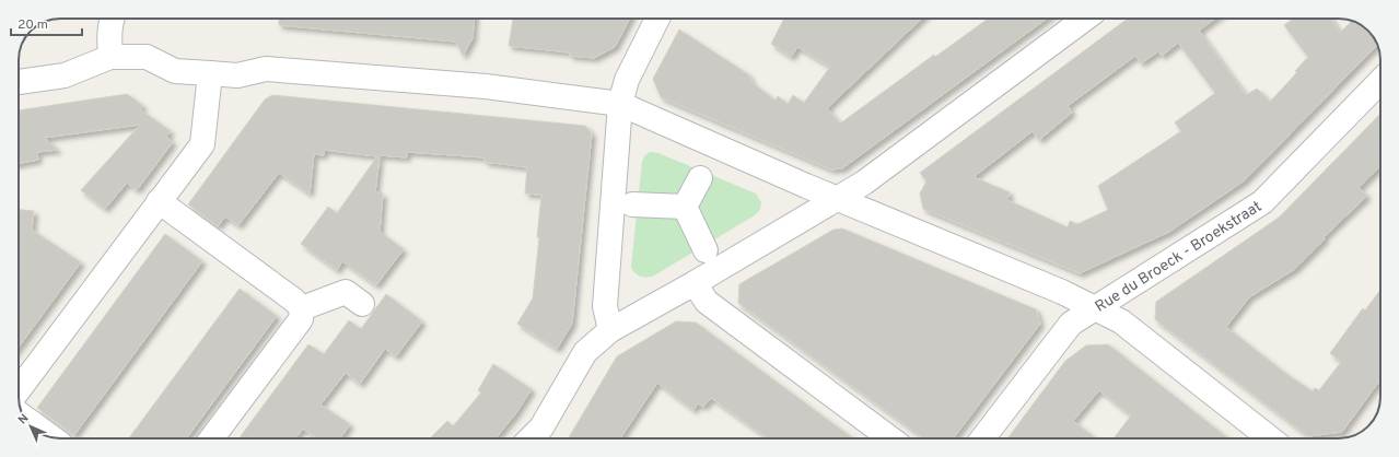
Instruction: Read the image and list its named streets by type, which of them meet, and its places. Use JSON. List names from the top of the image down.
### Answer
{
  "streets": {
    "street": ["Rue du Broeck - Broekstraat"]
  },
  "scale_bar": "20 m",
  "north": "top left"
}
